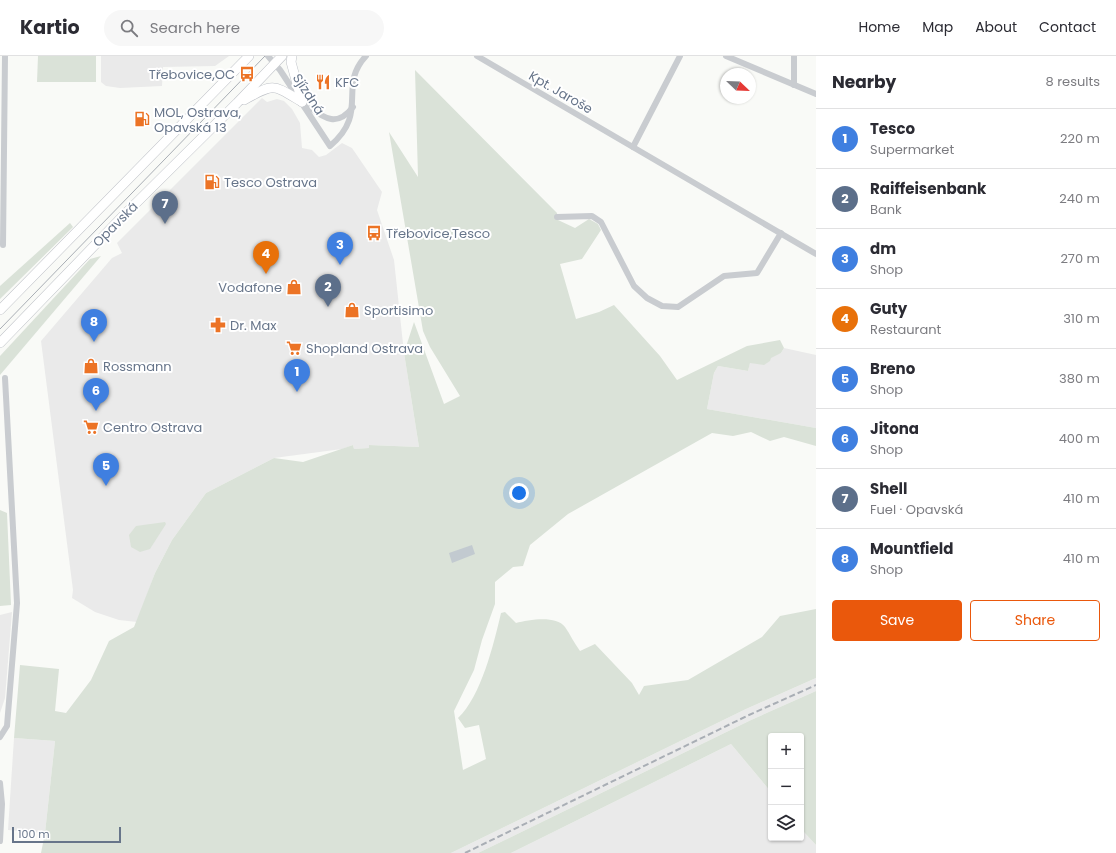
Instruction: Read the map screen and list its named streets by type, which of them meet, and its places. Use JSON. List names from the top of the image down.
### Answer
{
  "streets": {
    "main road": ["Opavská"],
    "street": ["Kpt. Jaroše", "Sjízdná"]
  },
  "crossings": [
    ["Sjízdná", "Opavská"]
  ],
  "places": {
    "bus stop": ["Třebovice,OC", "Třebovice,Tesco"],
    "restaurant": ["KFC"],
    "fuel station": ["MOL, Ostrava, Opavská 13", "Tesco Ostrava"],
    "shop": ["Vodafone", "Sportisimo", "Rossmann"],
    "pharmacy": ["Dr. Max"],
    "supermarket": ["Shopland Ostrava", "Centro Ostrava"]
  },
  "scale_bar": "100 m",
  "north": "bottom right",
  "page": {
    "header": "Kartio",
    "search": "Search here",
    "nav": [
      "Home",
      "Map",
      "About",
      "Contact"
    ],
    "heading": ["Nearby", "8 results"],
    "list": [
      {
        "mark": "1",
        "name": "Tesco",
        "note": "Supermarket",
        "value": "220 m"
      },
      {
        "mark": "2",
        "name": "Raiffeisenbank",
        "note": "Bank",
        "value": "240 m"
      },
      {
        "mark": "3",
        "name": "dm",
        "note": "Shop",
        "value": "270 m"
      },
      {
        "mark": "4",
        "name": "Guty",
        "note": "Restaurant",
        "value": "310 m"
      },
      {
        "mark": "5",
        "name": "Breno",
        "note": "Shop",
        "value": "380 m"
      },
      {
        "mark": "6",
        "name": "Jitona",
        "note": "Shop",
        "value": "400 m"
      },
      {
        "mark": "7",
        "name": "Shell",
        "note": "Fuel · Opavská",
        "value": "410 m"
      },
      {
        "mark": "8",
        "name": "Mountfield",
        "note": "Shop",
        "value": "410 m"
      }
    ],
    "pins": [
      "7",
      "3",
      "4",
      "2",
      "8",
      "1",
      "6",
      "5"
    ],
    "buttons": ["Save", "Share"],
    "map_buttons": ["+", "−"],
    "scale": "100 m"
  }
}
